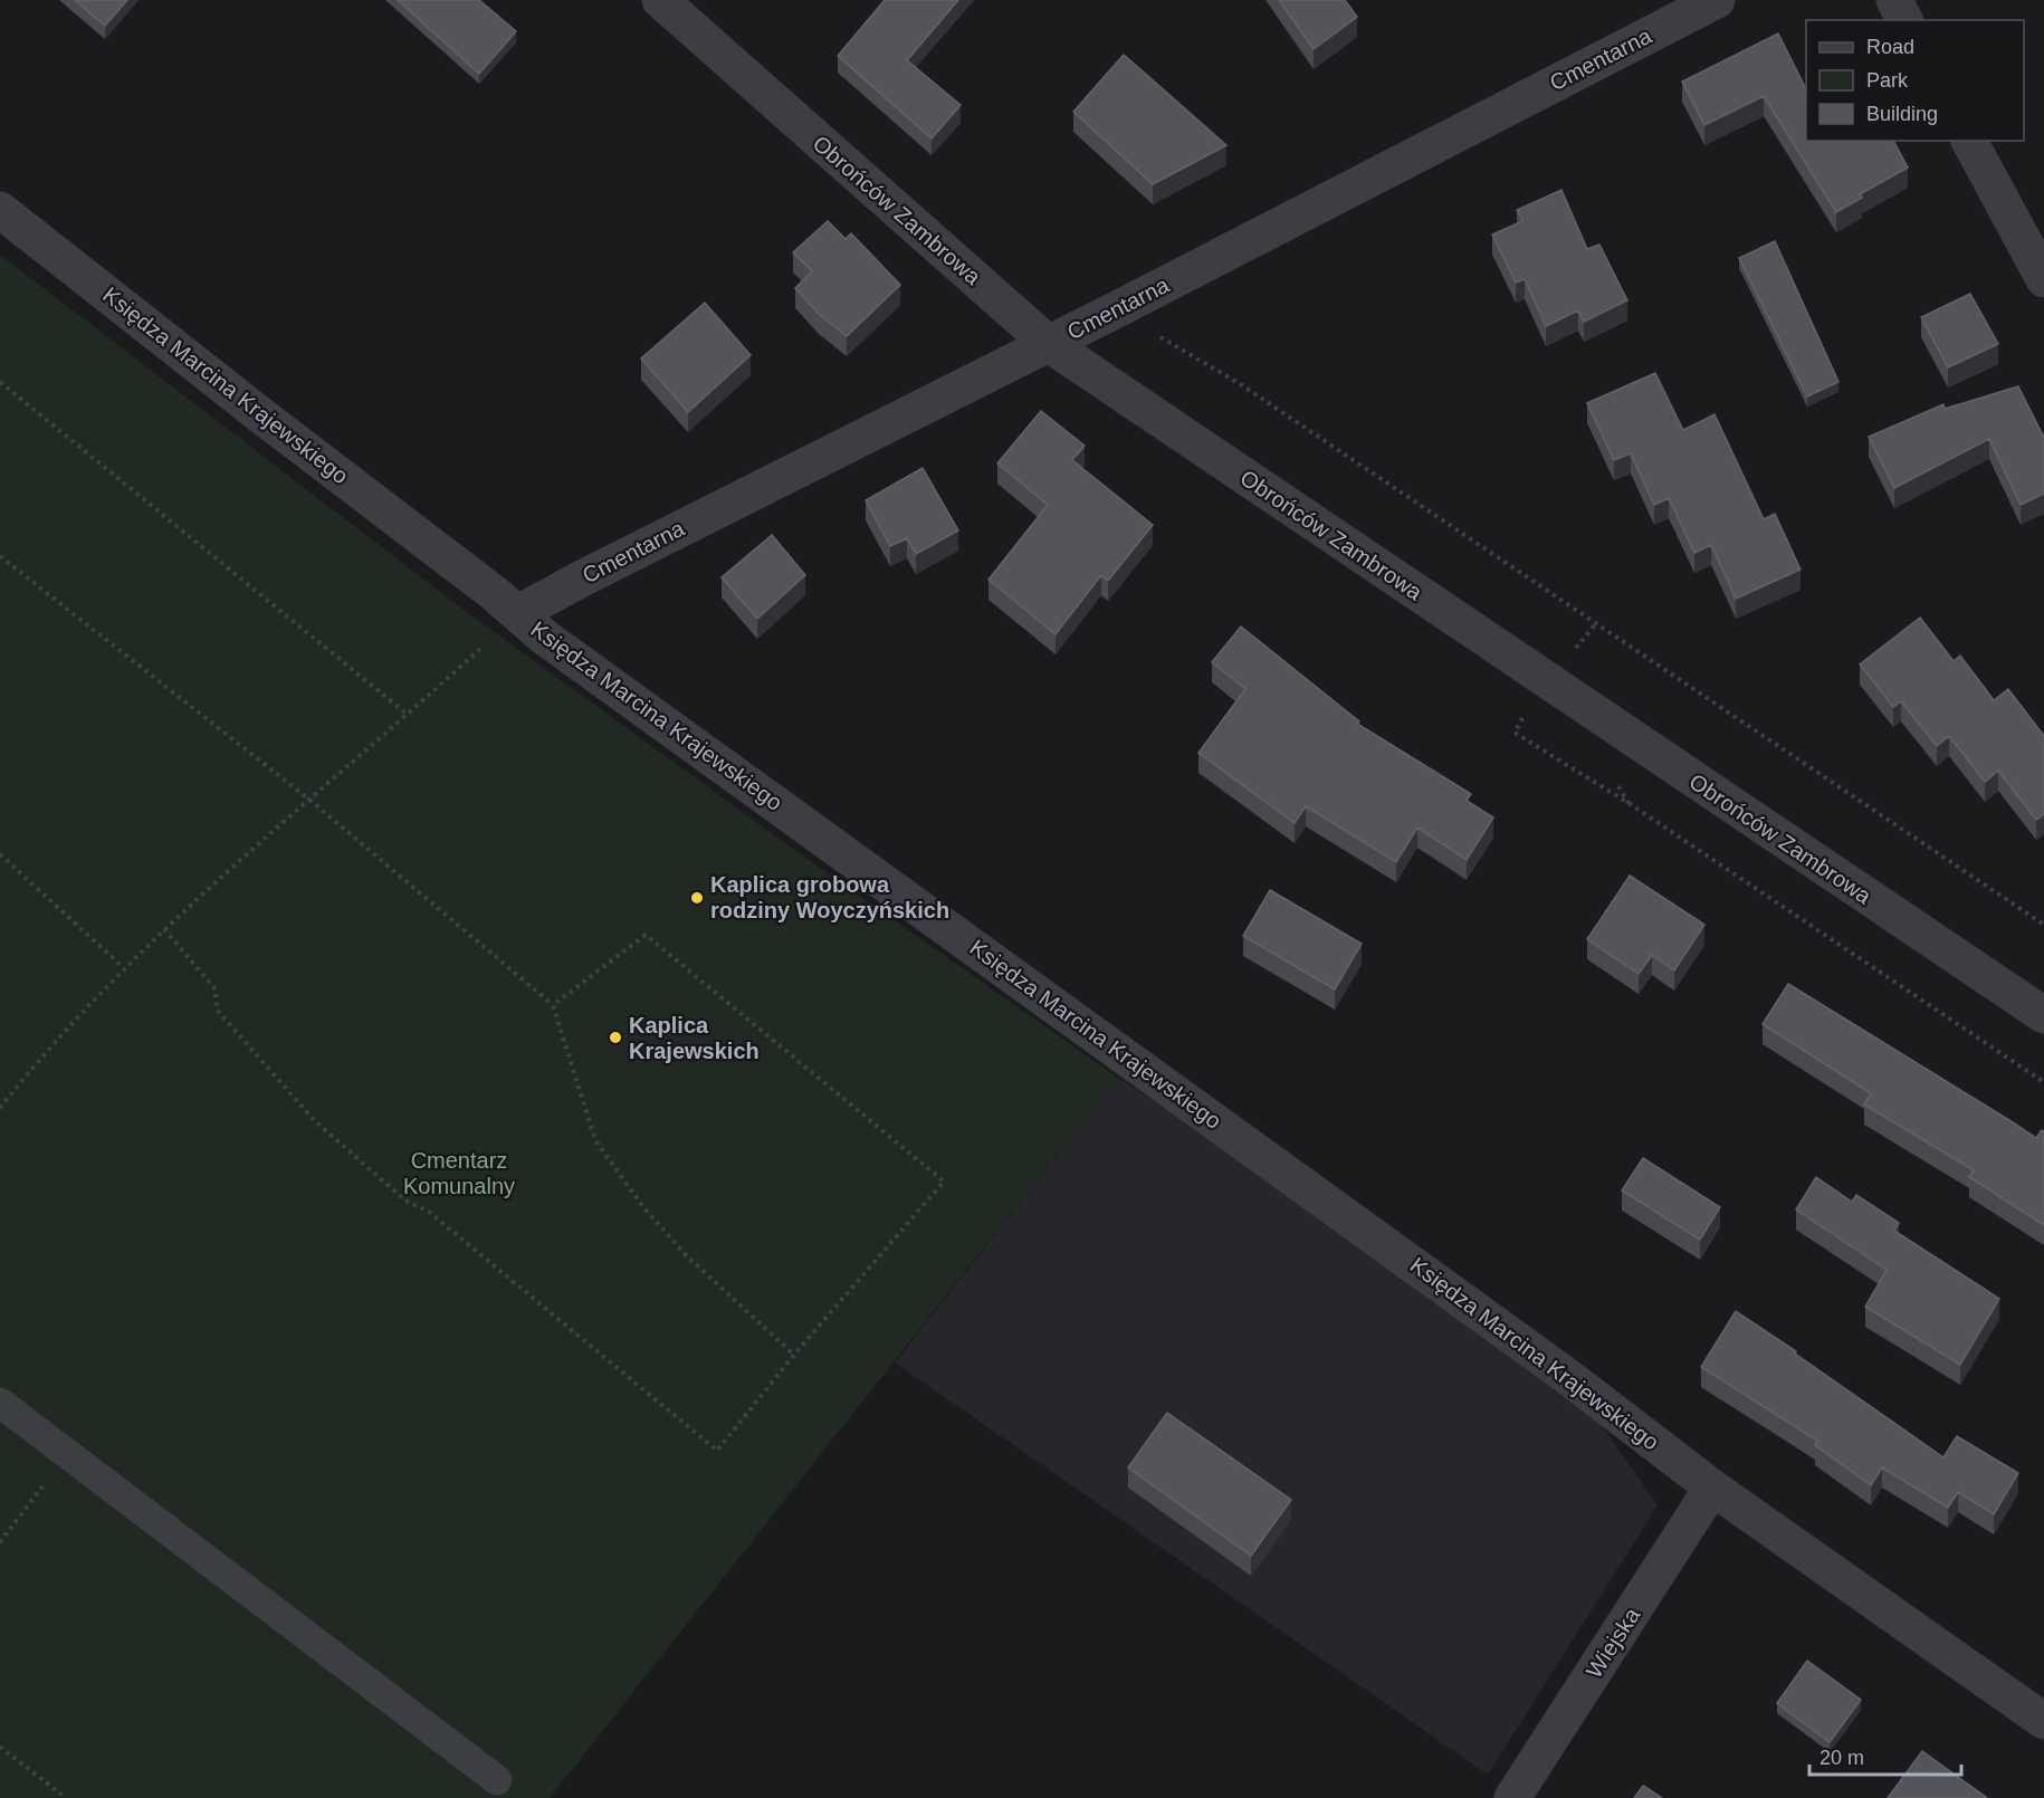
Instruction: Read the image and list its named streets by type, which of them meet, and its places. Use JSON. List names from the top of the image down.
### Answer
{
  "streets": {
    "street": [
      "Cmentarna",
      "Obrońców Zambrowa",
      "Księdza Marcina Krajewskiego",
      "Wiejska"
    ]
  },
  "crossings": [
    ["Cmentarna", "Obrońców Zambrowa"],
    ["Cmentarna", "Księdza Marcina Krajewskiego"],
    ["Księdza Marcina Krajewskiego", "Wiejska"]
  ],
  "parks": ["Cmentarz Komunalny"],
  "places": ["Kaplica grobowa rodziny Woyczyńskich", "Kaplica Krajewskich"],
  "legend": ["Road", "Park", "Building"],
  "scale_bar": "20 m"
}
